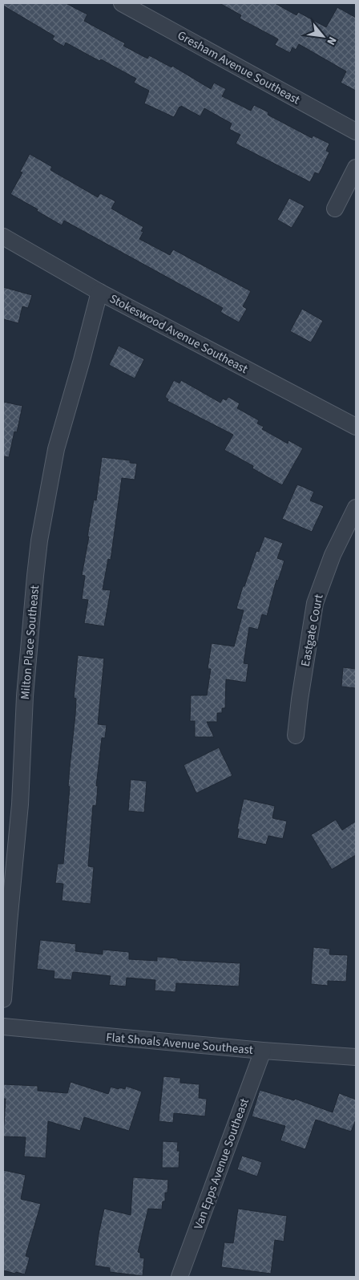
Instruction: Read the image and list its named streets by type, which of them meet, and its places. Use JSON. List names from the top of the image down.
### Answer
{
  "streets": {
    "street": [
      "Gresham Avenue Southeast",
      "Stokeswood Avenue Southeast",
      "Eastgate Court",
      "Milton Place Southeast",
      "Flat Shoals Avenue Southeast",
      "Van Epps Avenue Southeast"
    ]
  },
  "crossings": [
    ["Stokeswood Avenue Southeast", "Milton Place Southeast"],
    ["Flat Shoals Avenue Southeast", "Van Epps Avenue Southeast"]
  ],
  "north": "bottom right"
}
